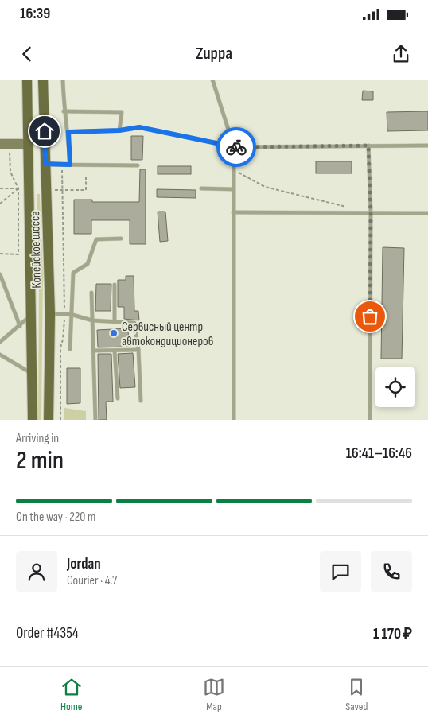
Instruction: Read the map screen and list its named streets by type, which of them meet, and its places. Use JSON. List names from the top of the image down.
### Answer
{
  "streets": {
    "main road": ["Копейское шоссе"]
  },
  "places": ["Сервисный центр автокондиционеров"],
  "page": {
    "status": "16:39",
    "header": "Zuppa",
    "heading": ["2 min", "Arriving in", "16:41–16:46"],
    "panel": [
      "Jordan",
      "Courier · 4.7",
      "Order #4354",
      "1 170 ₽"
    ],
    "bar": "On the way · 220 m",
    "tabs": ["Home", "Map", "Saved"]
  }
}
